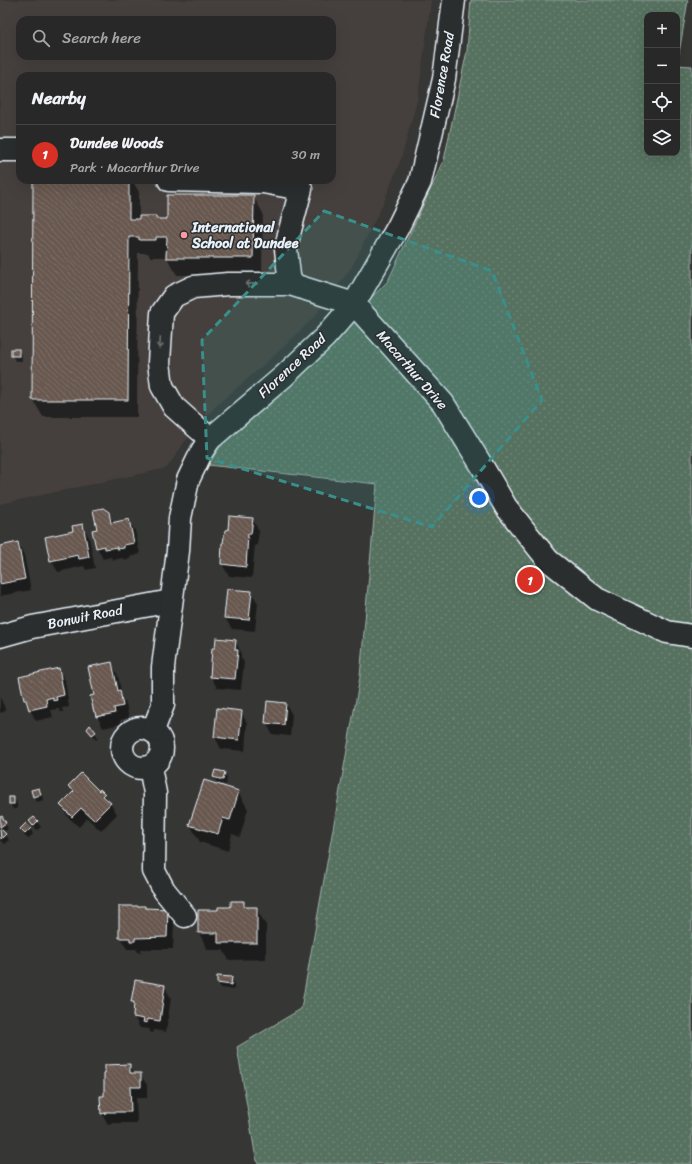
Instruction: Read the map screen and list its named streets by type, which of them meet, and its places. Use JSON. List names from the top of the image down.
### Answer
{
  "streets": {
    "street": ["Florence Road", "Macarthur Drive", "Bonwit Road"]
  },
  "crossings": [
    ["Florence Road", "Macarthur Drive"],
    ["Florence Road", "Bonwit Road"]
  ],
  "places": ["International School at Dundee"],
  "page": {
    "map_buttons": ["+", "−"],
    "search": "Search here",
    "heading": "Nearby",
    "list": [
      {
        "mark": "1",
        "name": "Dundee Woods",
        "note": "Park · Macarthur Drive",
        "value": "30 m"
      }
    ],
    "pins": "1"
  }
}
